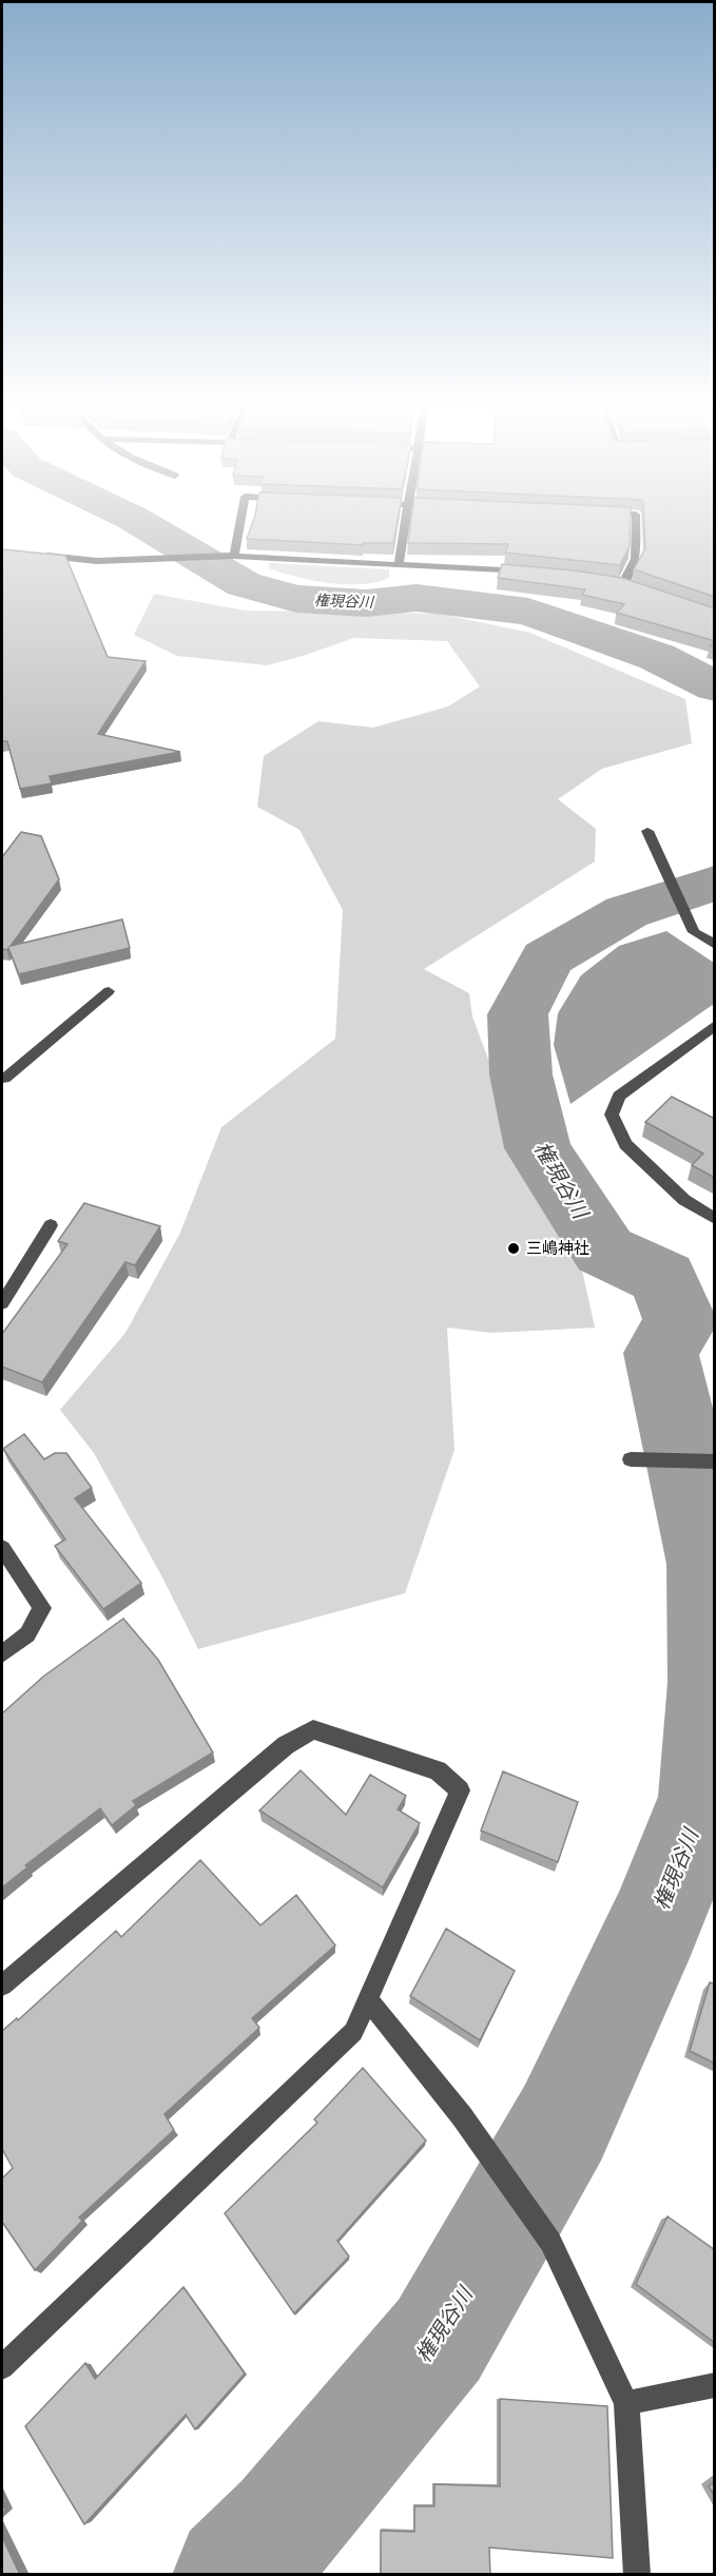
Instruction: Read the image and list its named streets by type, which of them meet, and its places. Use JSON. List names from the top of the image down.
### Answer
{
  "water": ["権現谷川"],
  "places": ["三嶋神社"]
}
